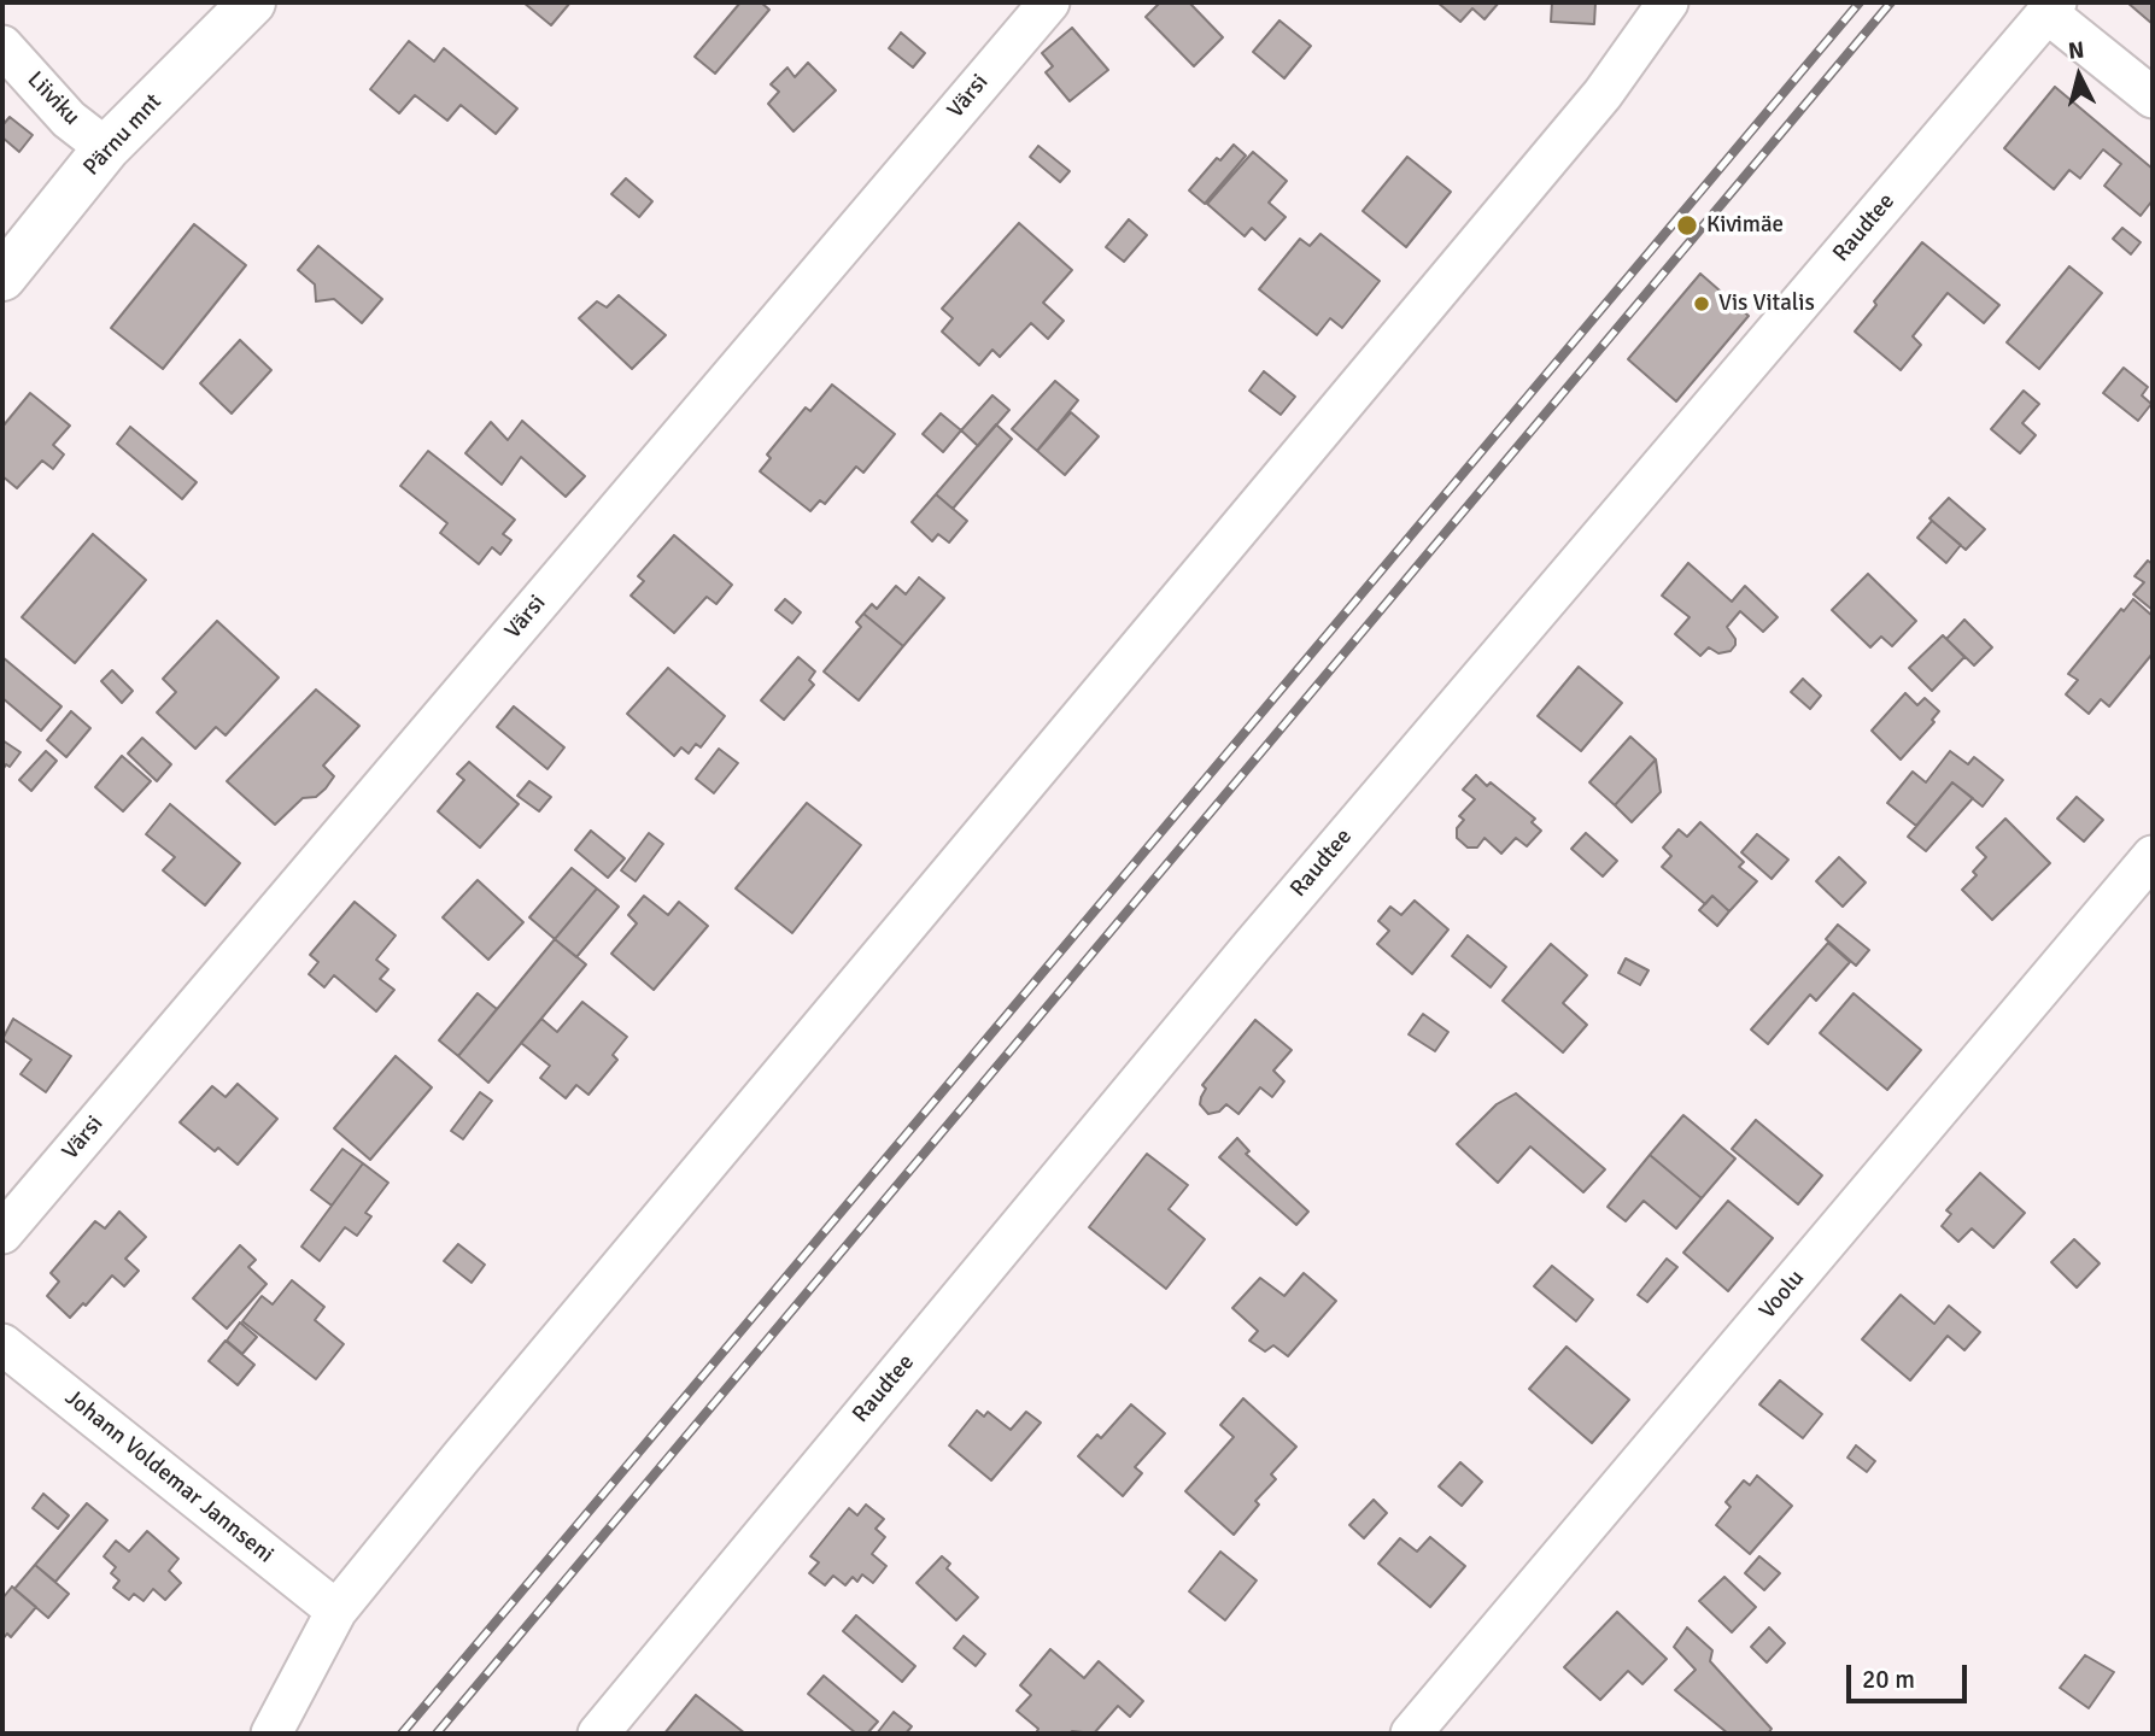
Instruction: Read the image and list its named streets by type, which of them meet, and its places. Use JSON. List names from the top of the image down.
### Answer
{
  "streets": {
    "main road": ["Pärnu mnt"],
    "street": [
      "Värsi",
      "Liiviku",
      "Raudtee",
      "Voolu",
      "Johann Voldemar Jannseni"
    ]
  },
  "crossings": [
    ["Liiviku", "Pärnu mnt"]
  ],
  "places": ["Kivimäe", "Vis Vitalis"],
  "scale_bar": "20 m",
  "north": "top"
}
